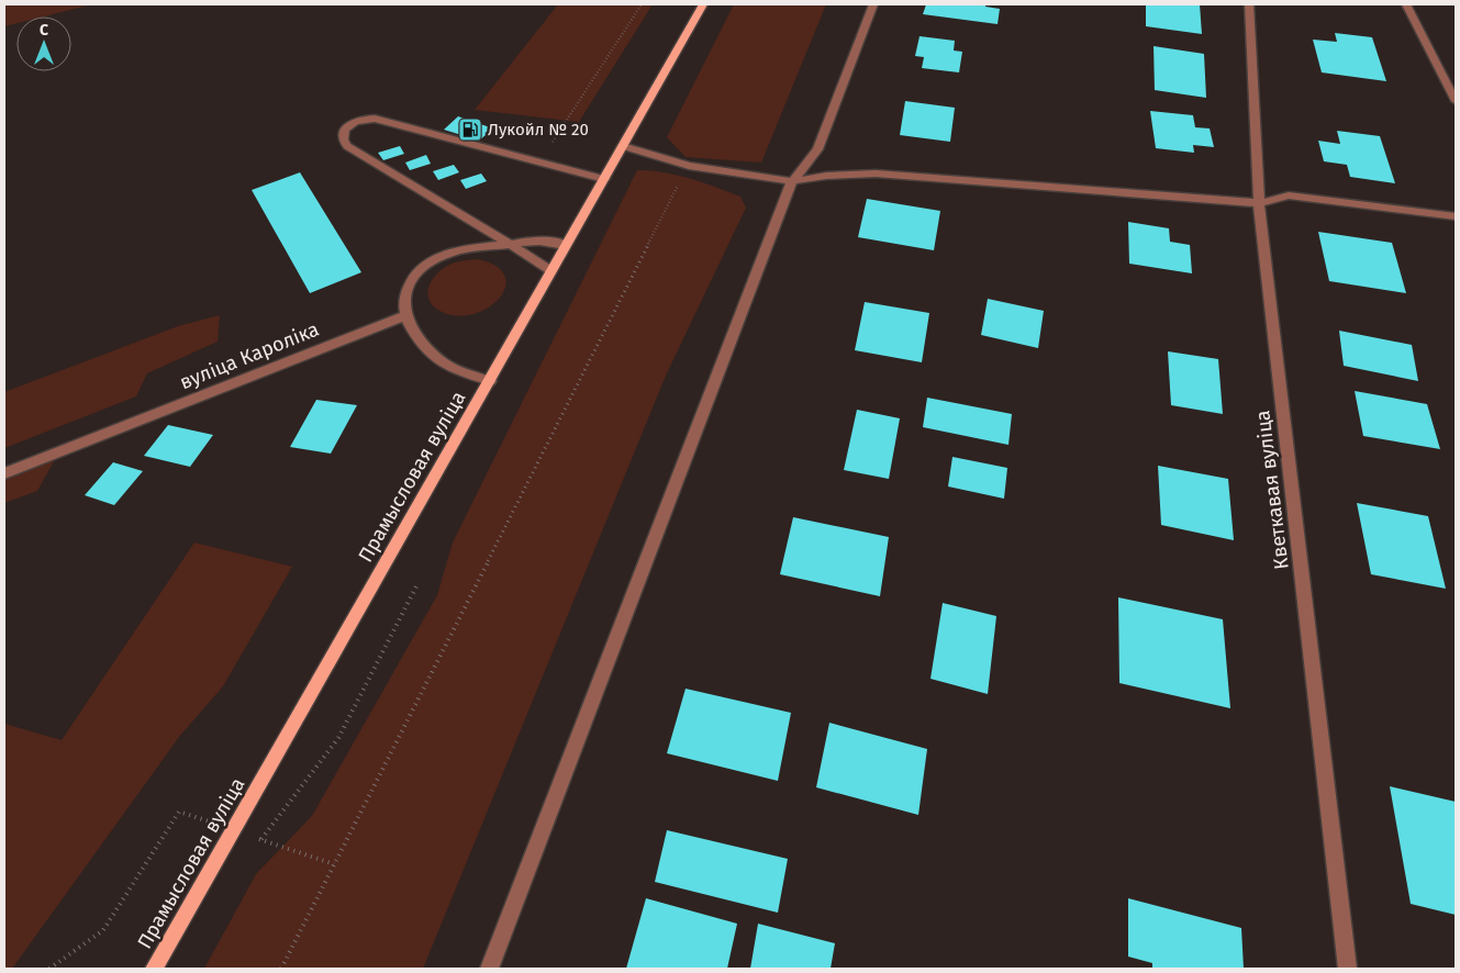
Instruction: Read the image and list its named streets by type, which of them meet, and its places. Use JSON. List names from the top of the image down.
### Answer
{
  "streets": {
    "main road": ["Прамысловая вуліца"],
    "street": ["вуліца Кароліка", "Кветкавая вуліца"]
  },
  "crossings": [
    ["вуліца Кароліка", "Прамысловая вуліца"]
  ],
  "places": {
    "fuel station": ["Лукойл № 20"]
  },
  "north": "top"
}
